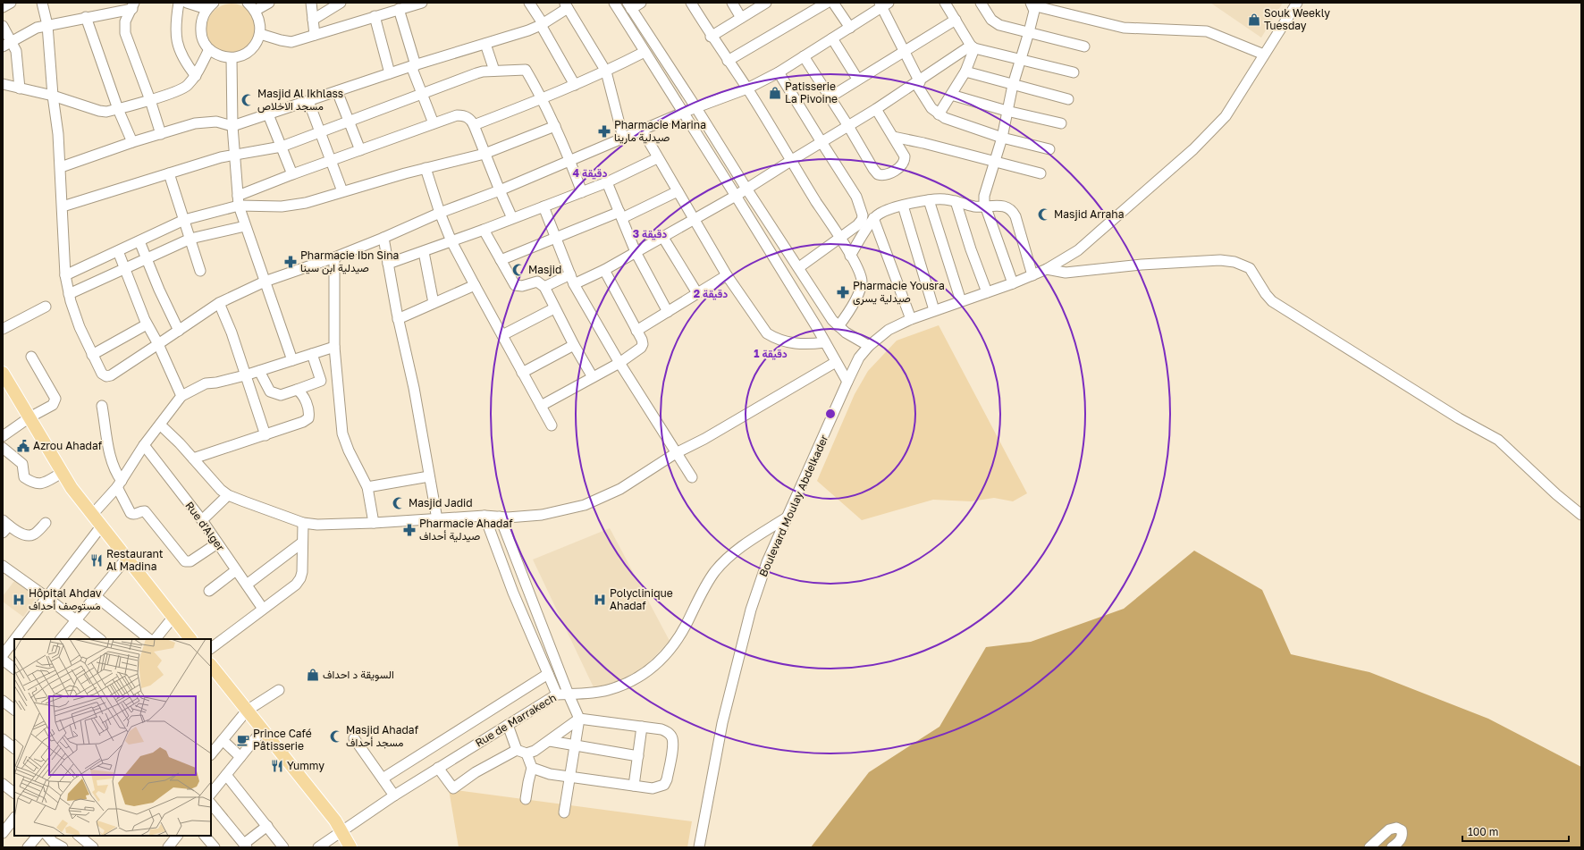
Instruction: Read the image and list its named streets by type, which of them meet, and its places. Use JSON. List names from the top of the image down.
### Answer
{
  "streets": {
    "street": ["Boulevard Moulay Abdelkader", "Rue d'Alger", "Rue de Marrakech"]
  },
  "crossings": [
    ["Boulevard Moulay Abdelkader", "Rue de Marrakech"]
  ],
  "places": {
    "shop": ["Souk Weekly Tuesday", "Patisserie La Pivoine", "السويقة د احداف"],
    "mosque": [
      "Masjid Al Ikhlass مسجد الاخلاص",
      "Masjid Arraha",
      "Masjid",
      "Masjid Jadid",
      "Masjid Ahadaf مسجد أحداف"
    ],
    "pharmacy": [
      "Pharmacie Marina صيدلية مارينا",
      "Pharmacie Ibn Sina صيدلية ابن سينا",
      "Pharmacie Yousra صيدلية يسرى",
      "Pharmacie Ahadaf صيدلية أحداف"
    ],
    "public building": ["Azrou Ahadaf"],
    "restaurant": ["Restaurant Al Madina", "Yummy"],
    "hospital": ["Hôpital Ahdav مستوصف أحداف", "Polyclinique Ahadaf"],
    "cafe": ["Prince Café Pâtisserie"]
  },
  "scale_bar": "100 m",
  "rings": [
    "4 دقيقة",
    "3 دقيقة",
    "2 دقيقة",
    "1 دقيقة"
  ]
}
